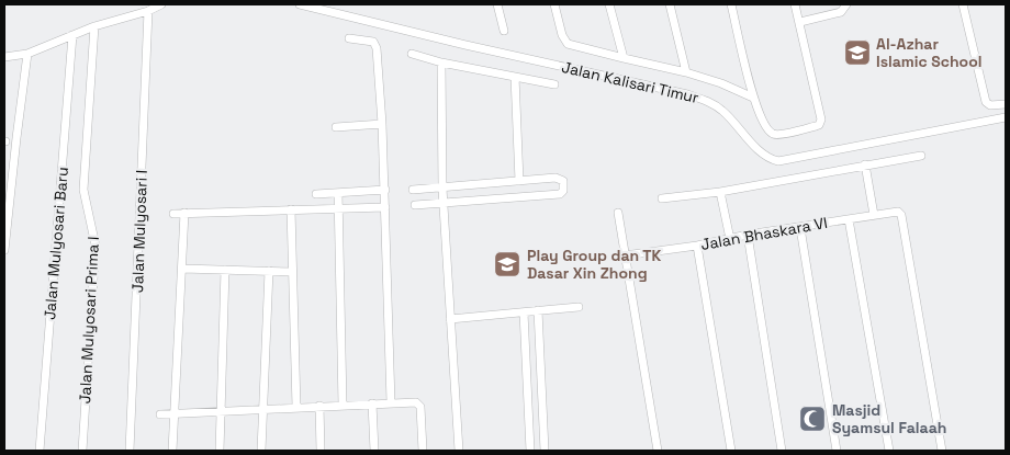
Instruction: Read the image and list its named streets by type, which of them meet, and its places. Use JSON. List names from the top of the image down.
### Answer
{
  "streets": {
    "street": [
      "Jalan Kalisari Timur",
      "Jalan Mulyosari I",
      "Jalan Bhaskara VI",
      "Jalan Mulyosari Baru",
      "Jalan Mulyosari Prima I"
    ]
  },
  "places": {
    "school or university": ["Al-Azhar Islamic School", "Play Group dan TK Dasar Xin Zhong"],
    "mosque": ["Masjid Syamsul Falaah"]
  }
}
